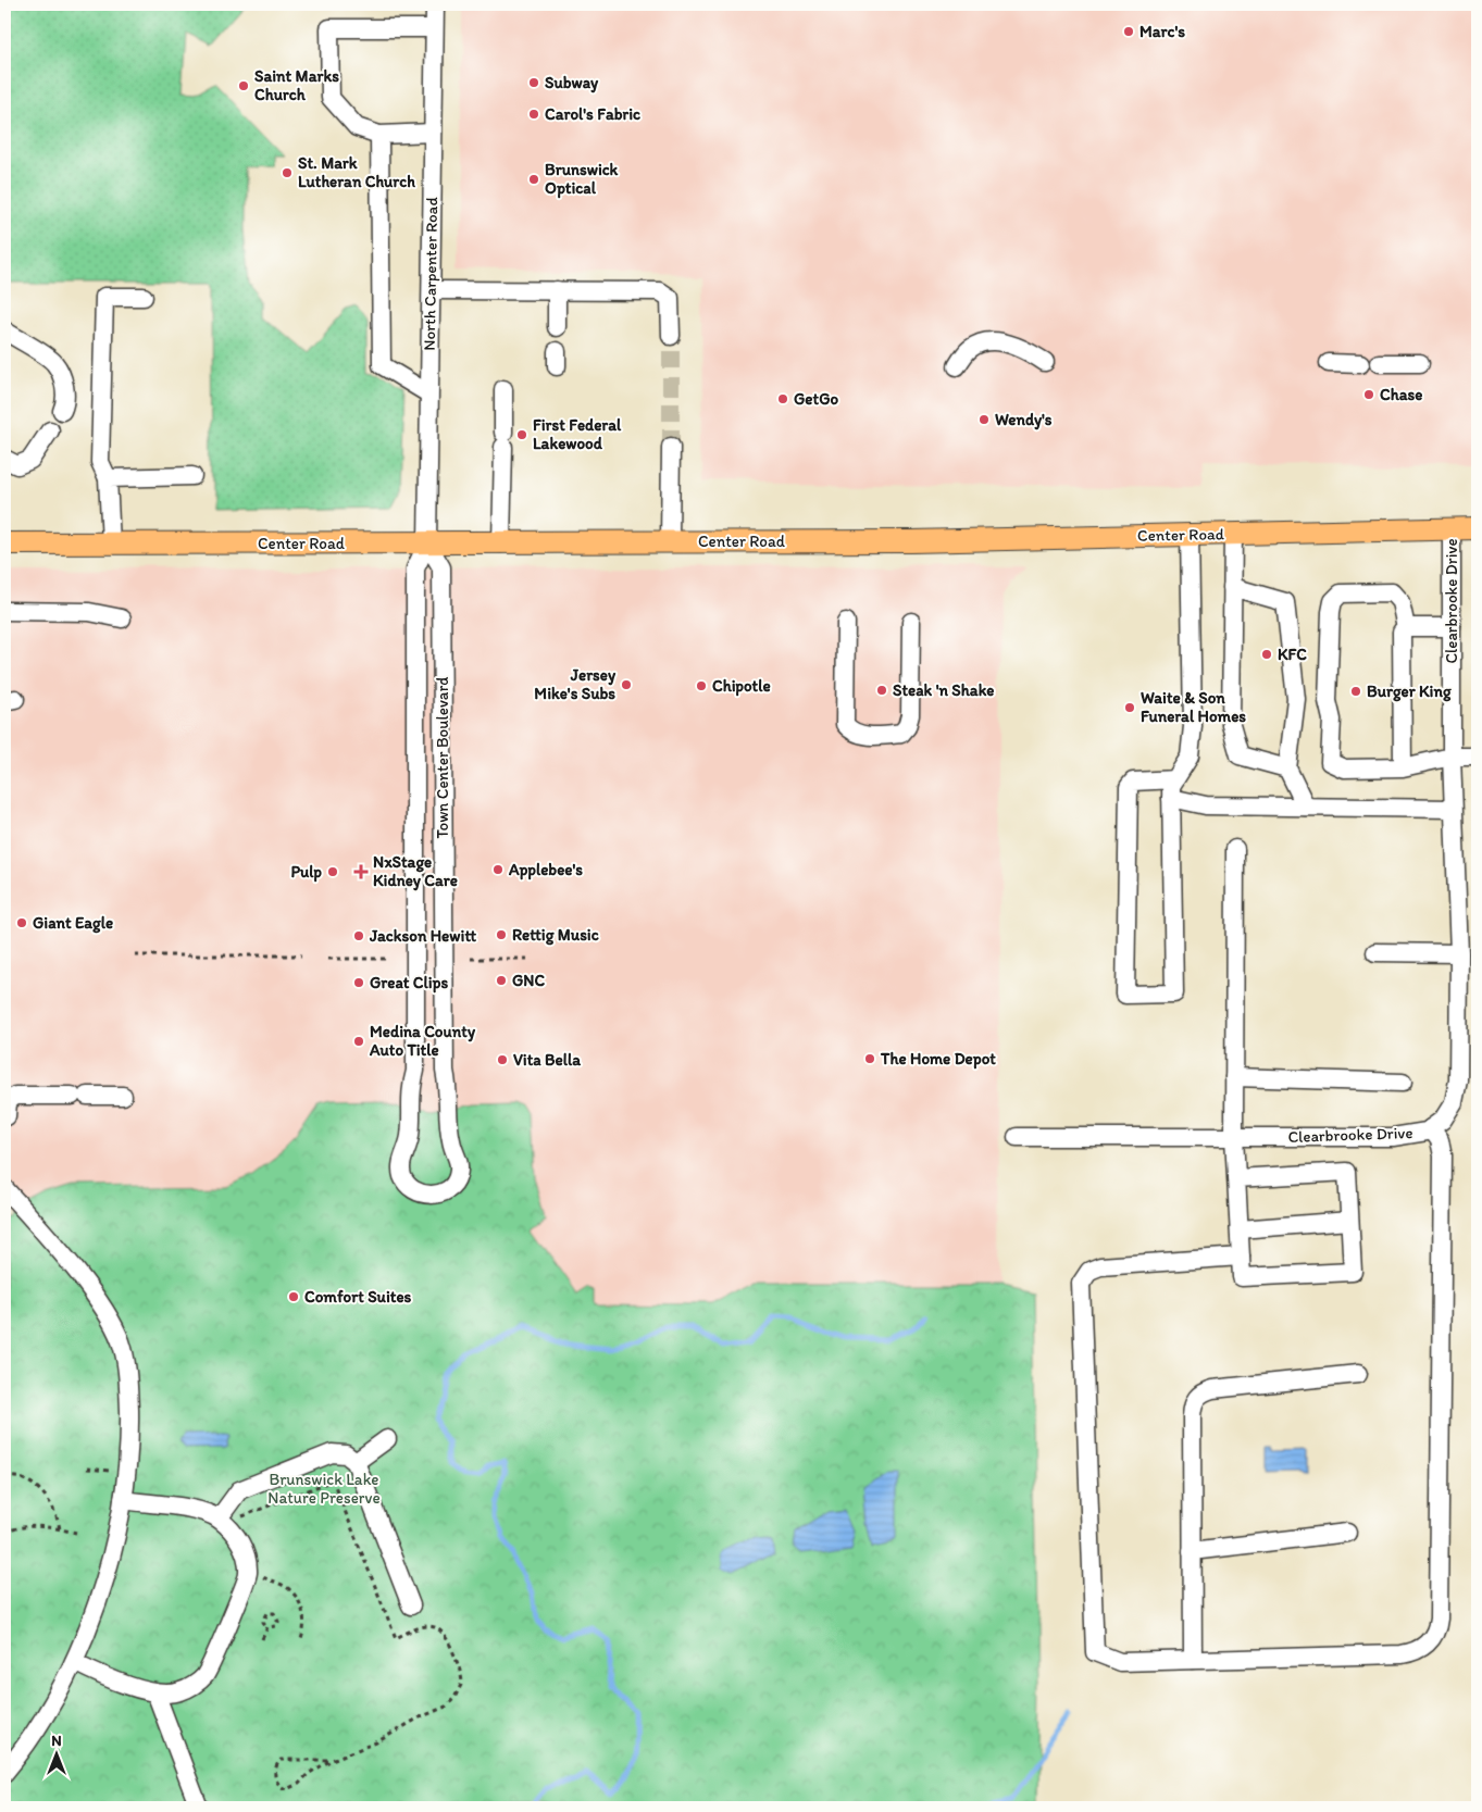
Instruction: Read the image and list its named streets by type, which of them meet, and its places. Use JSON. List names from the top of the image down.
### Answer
{
  "streets": {
    "main road": ["Center Road"],
    "street": ["North Carpenter Road", "Clearbrooke Drive", "Town Center Boulevard"]
  },
  "crossings": [
    ["North Carpenter Road", "Center Road"],
    ["North Carpenter Road", "Town Center Boulevard"],
    ["Center Road", "Clearbrooke Drive"],
    ["Center Road", "Town Center Boulevard"]
  ],
  "parks": ["Brunswick Lake Nature Preserve"],
  "places": {
    "other": [
      "Marc's",
      "Subway",
      "Saint Marks Church",
      "Carol's Fabric",
      "St. Mark Lutheran Church",
      "Brunswick Optical",
      "Chase",
      "GetGo",
      "Wendy's",
      "First Federal Lakewood",
      "KFC",
      "Jersey Mike's Subs",
      "Chipotle",
      "Steak 'n Shake",
      "Burger King",
      "Waite & Son Funeral Homes",
      "Applebee's",
      "Pulp",
      "Giant Eagle",
      "Rettig Music",
      "Jackson Hewitt",
      "GNC",
      "Great Clips",
      "Medina County Auto Title",
      "The Home Depot",
      "Vita Bella",
      "Comfort Suites"
    ],
    "health": ["NxStage Kidney Care"]
  },
  "north": "top"
}
